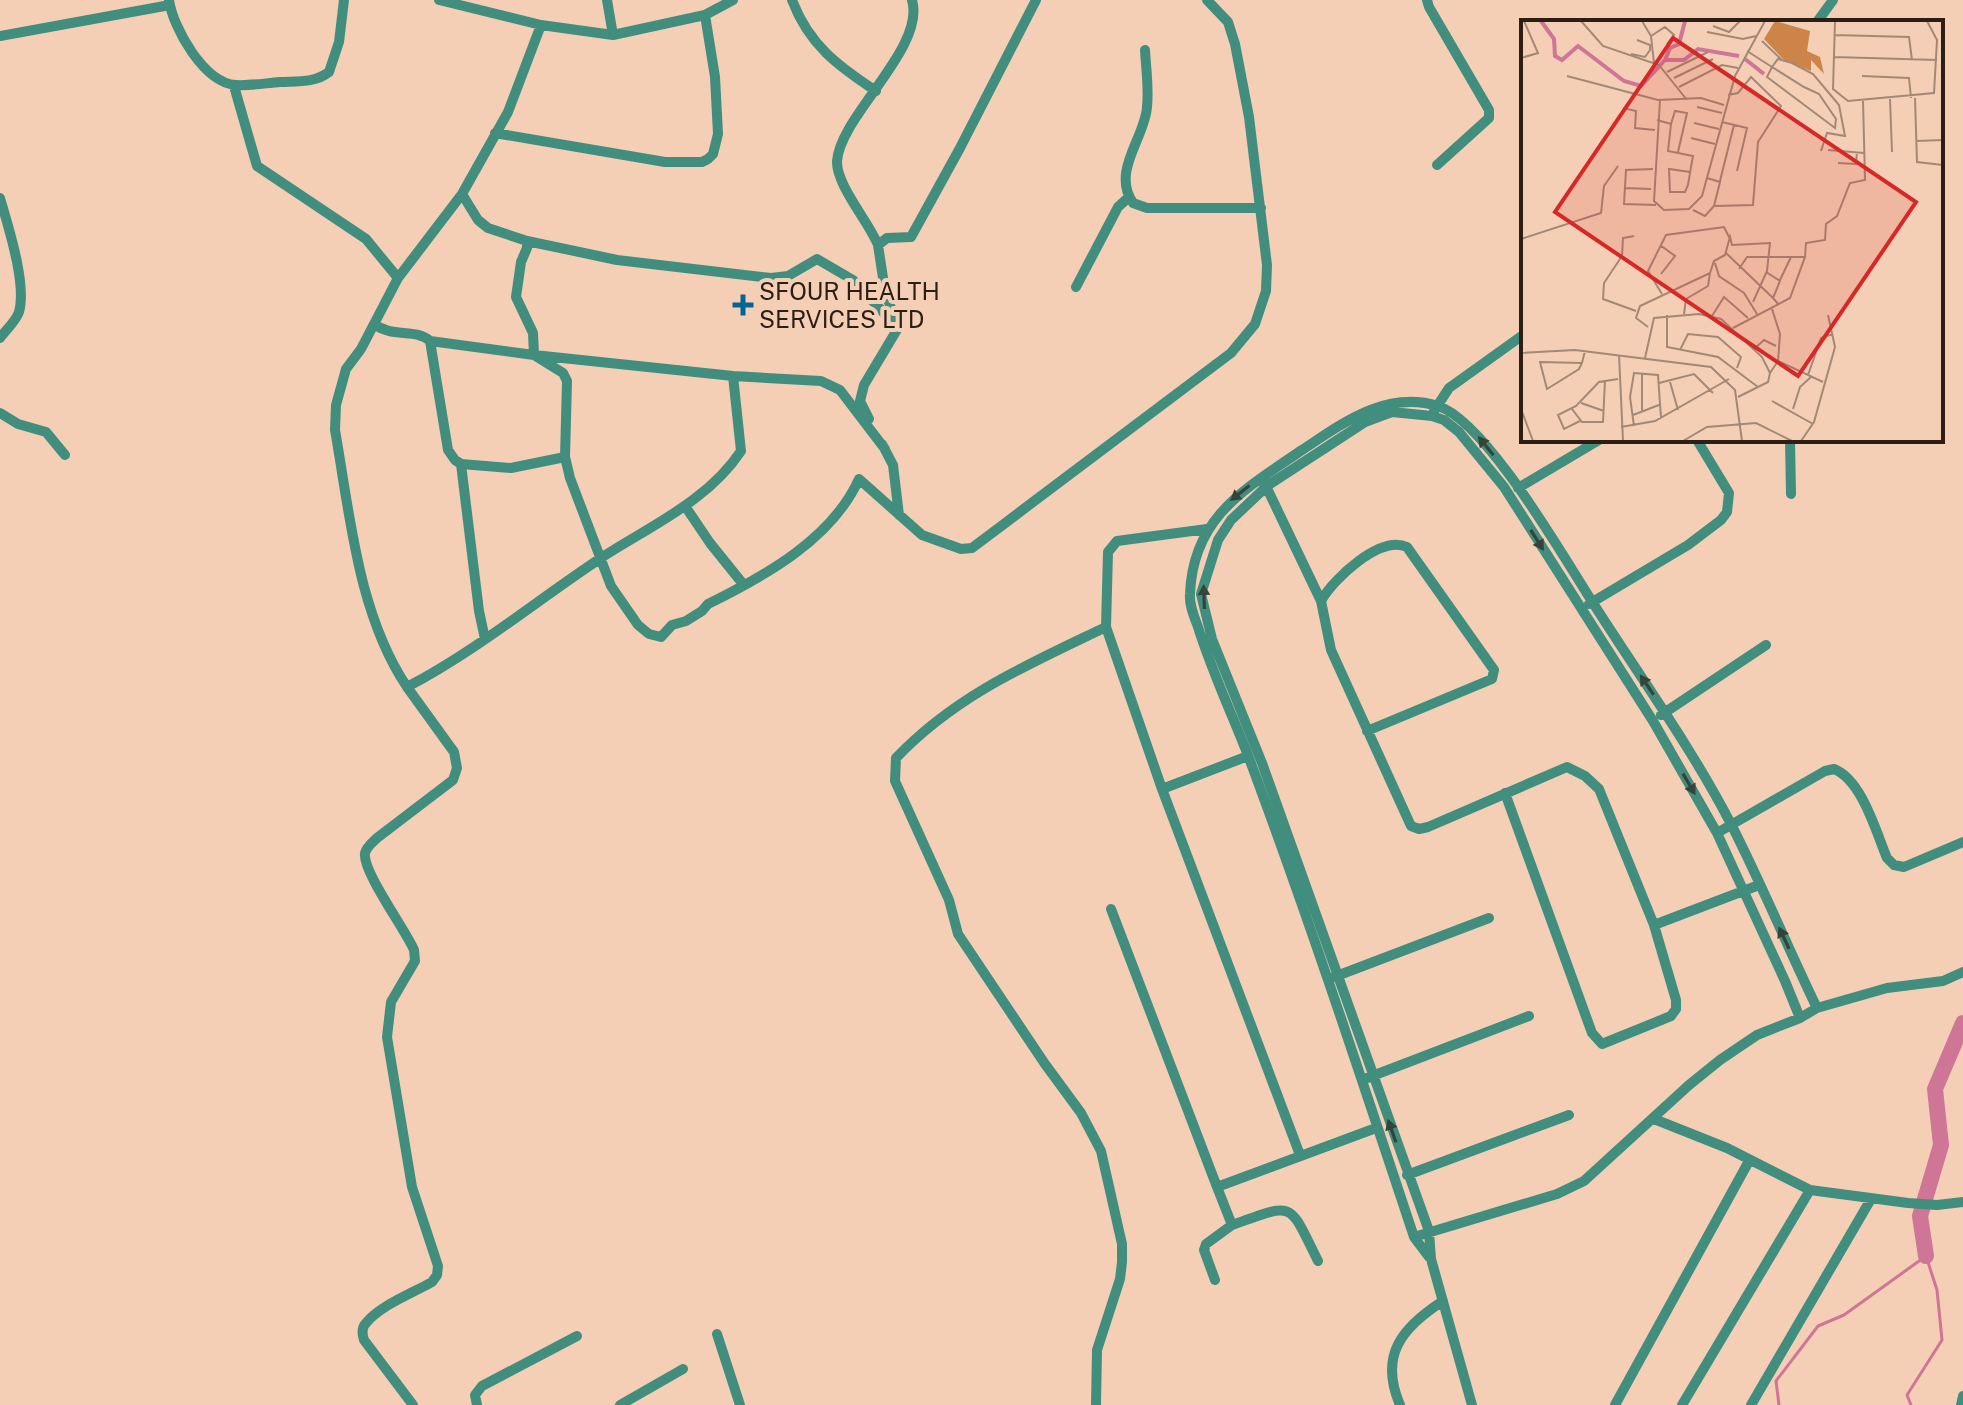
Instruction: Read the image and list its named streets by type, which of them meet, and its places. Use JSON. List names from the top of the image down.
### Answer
{
  "places": {
    "health": ["SFOUR HEALTH SERVICES LTD"]
  }
}
